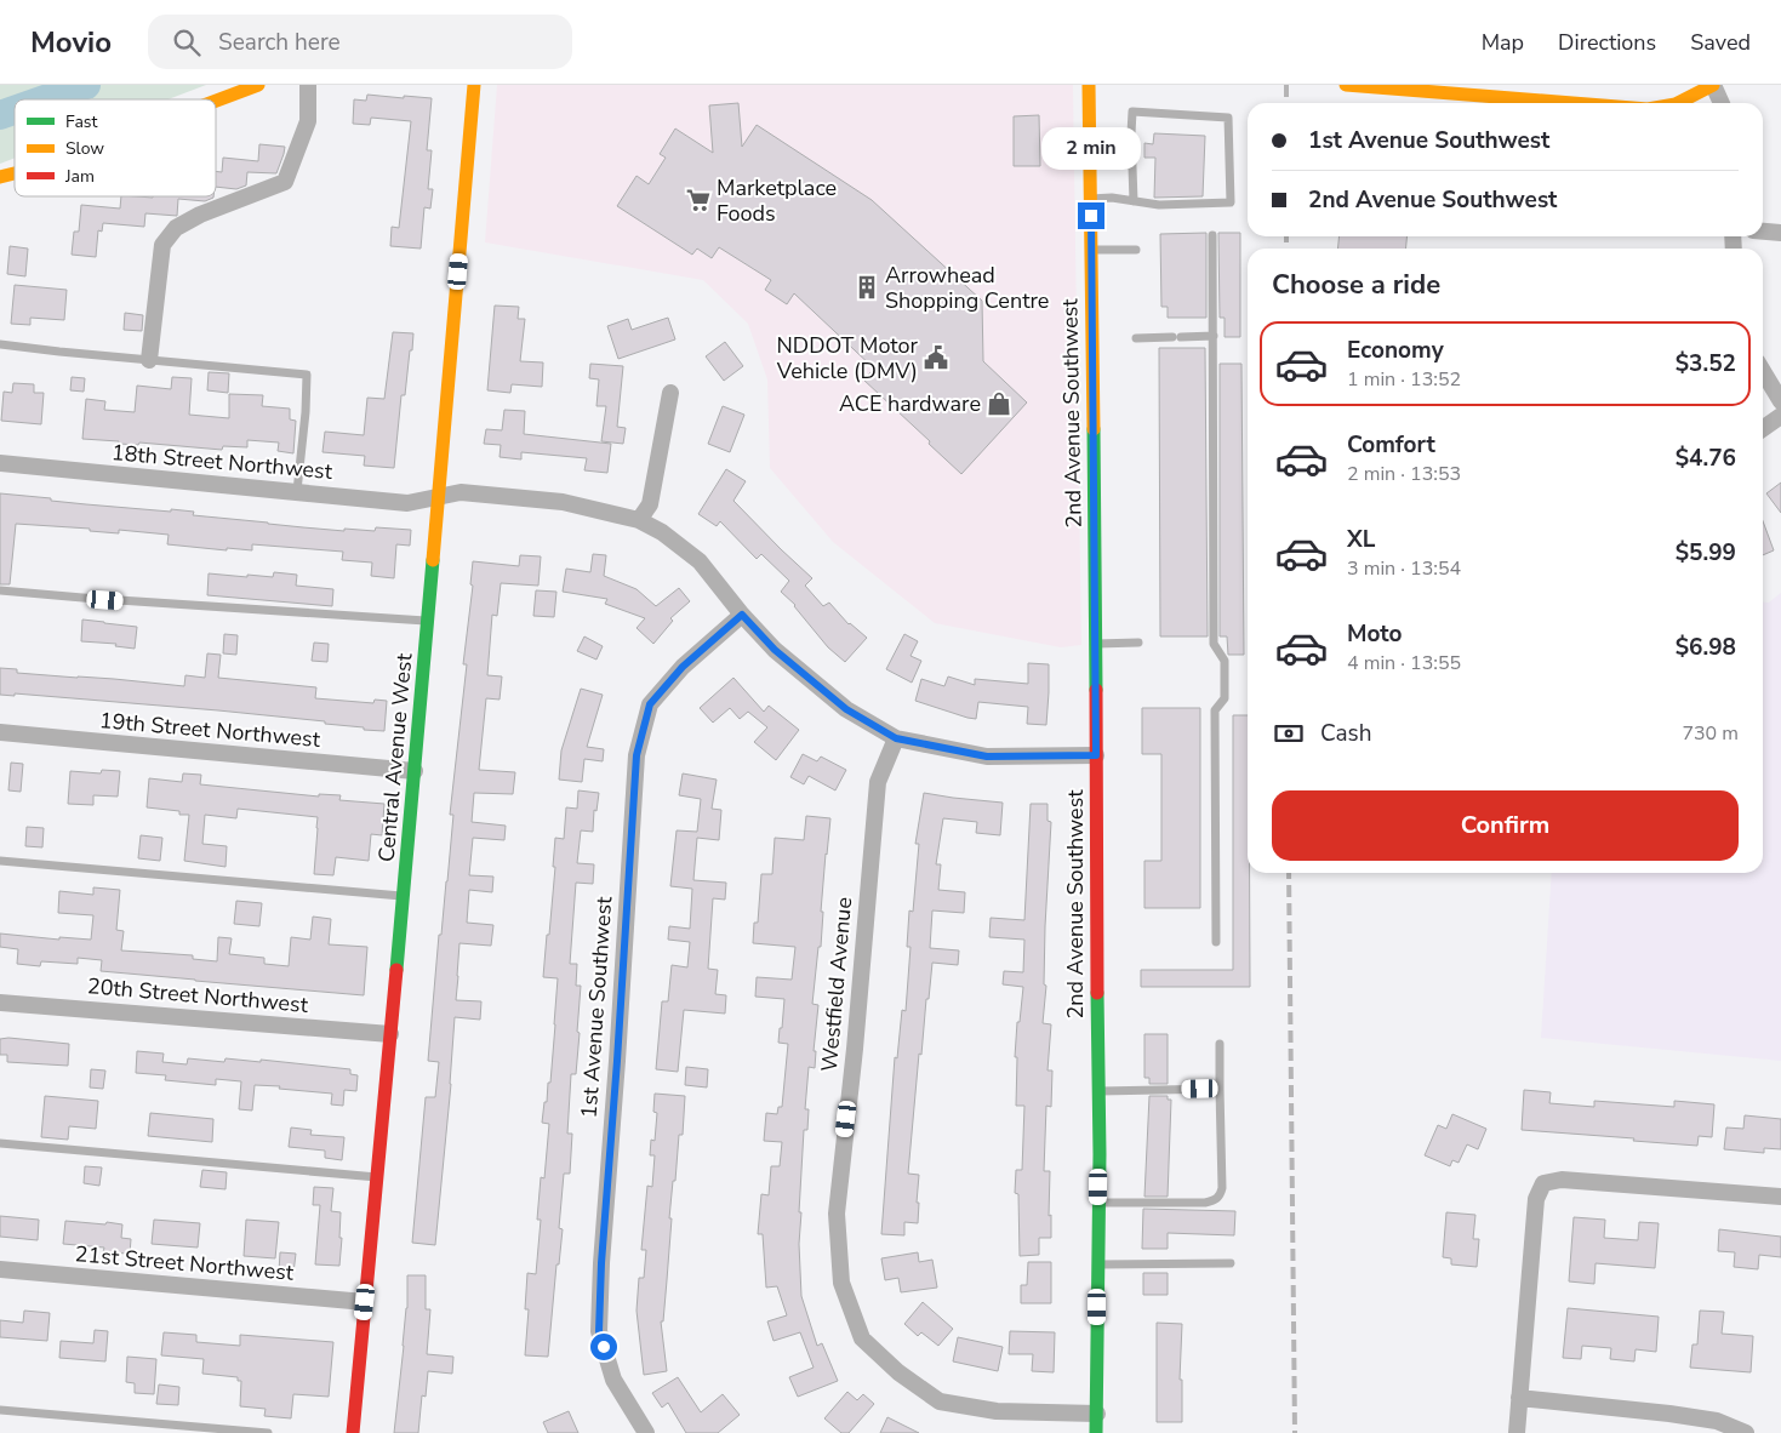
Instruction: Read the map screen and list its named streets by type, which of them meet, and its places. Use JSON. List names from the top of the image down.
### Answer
{
  "streets": {
    "street": [
      "2nd Avenue Southwest",
      "18th Street Northwest",
      "19th Street Northwest",
      "Central Avenue West",
      "Westfield Avenue",
      "20th Street Northwest",
      "1st Avenue Southwest",
      "21st Street Northwest"
    ]
  },
  "crossings": [
    ["2nd Avenue Southwest", "18th Street Northwest"],
    ["2nd Avenue Southwest", "Westfield Avenue"],
    ["18th Street Northwest", "Central Avenue West"],
    ["18th Street Northwest", "Westfield Avenue"],
    ["18th Street Northwest", "1st Avenue Southwest"],
    ["19th Street Northwest", "Central Avenue West"],
    ["Central Avenue West", "20th Street Northwest"],
    ["Central Avenue West", "21st Street Northwest"]
  ],
  "places": {
    "supermarket": ["Marketplace Foods"],
    "building": ["Arrowhead Shopping Centre"],
    "public building": ["NDDOT Motor Vehicle (DMV)"],
    "shop": ["ACE hardware"]
  },
  "legend": ["Fast", "Slow", "Jam"],
  "page": {
    "header": "Movio",
    "search": "Search here",
    "nav": ["Map", "Directions", "Saved"],
    "banner": ["1st Avenue Southwest", "2nd Avenue Southwest"],
    "bubble": "2 min",
    "heading": "Choose a ride",
    "list": [
      {
        "name": "Economy",
        "note": "1 min · 13:52",
        "value": "$3.52"
      },
      {
        "name": "Comfort",
        "note": "2 min · 13:53",
        "value": "$4.76"
      },
      {
        "name": "XL",
        "note": "3 min · 13:54",
        "value": "$5.99"
      },
      {
        "name": "Moto",
        "note": "4 min · 13:55",
        "value": "$6.98"
      }
    ],
    "pay": ["Cash", "730 m"],
    "buttons": "Confirm"
  }
}
